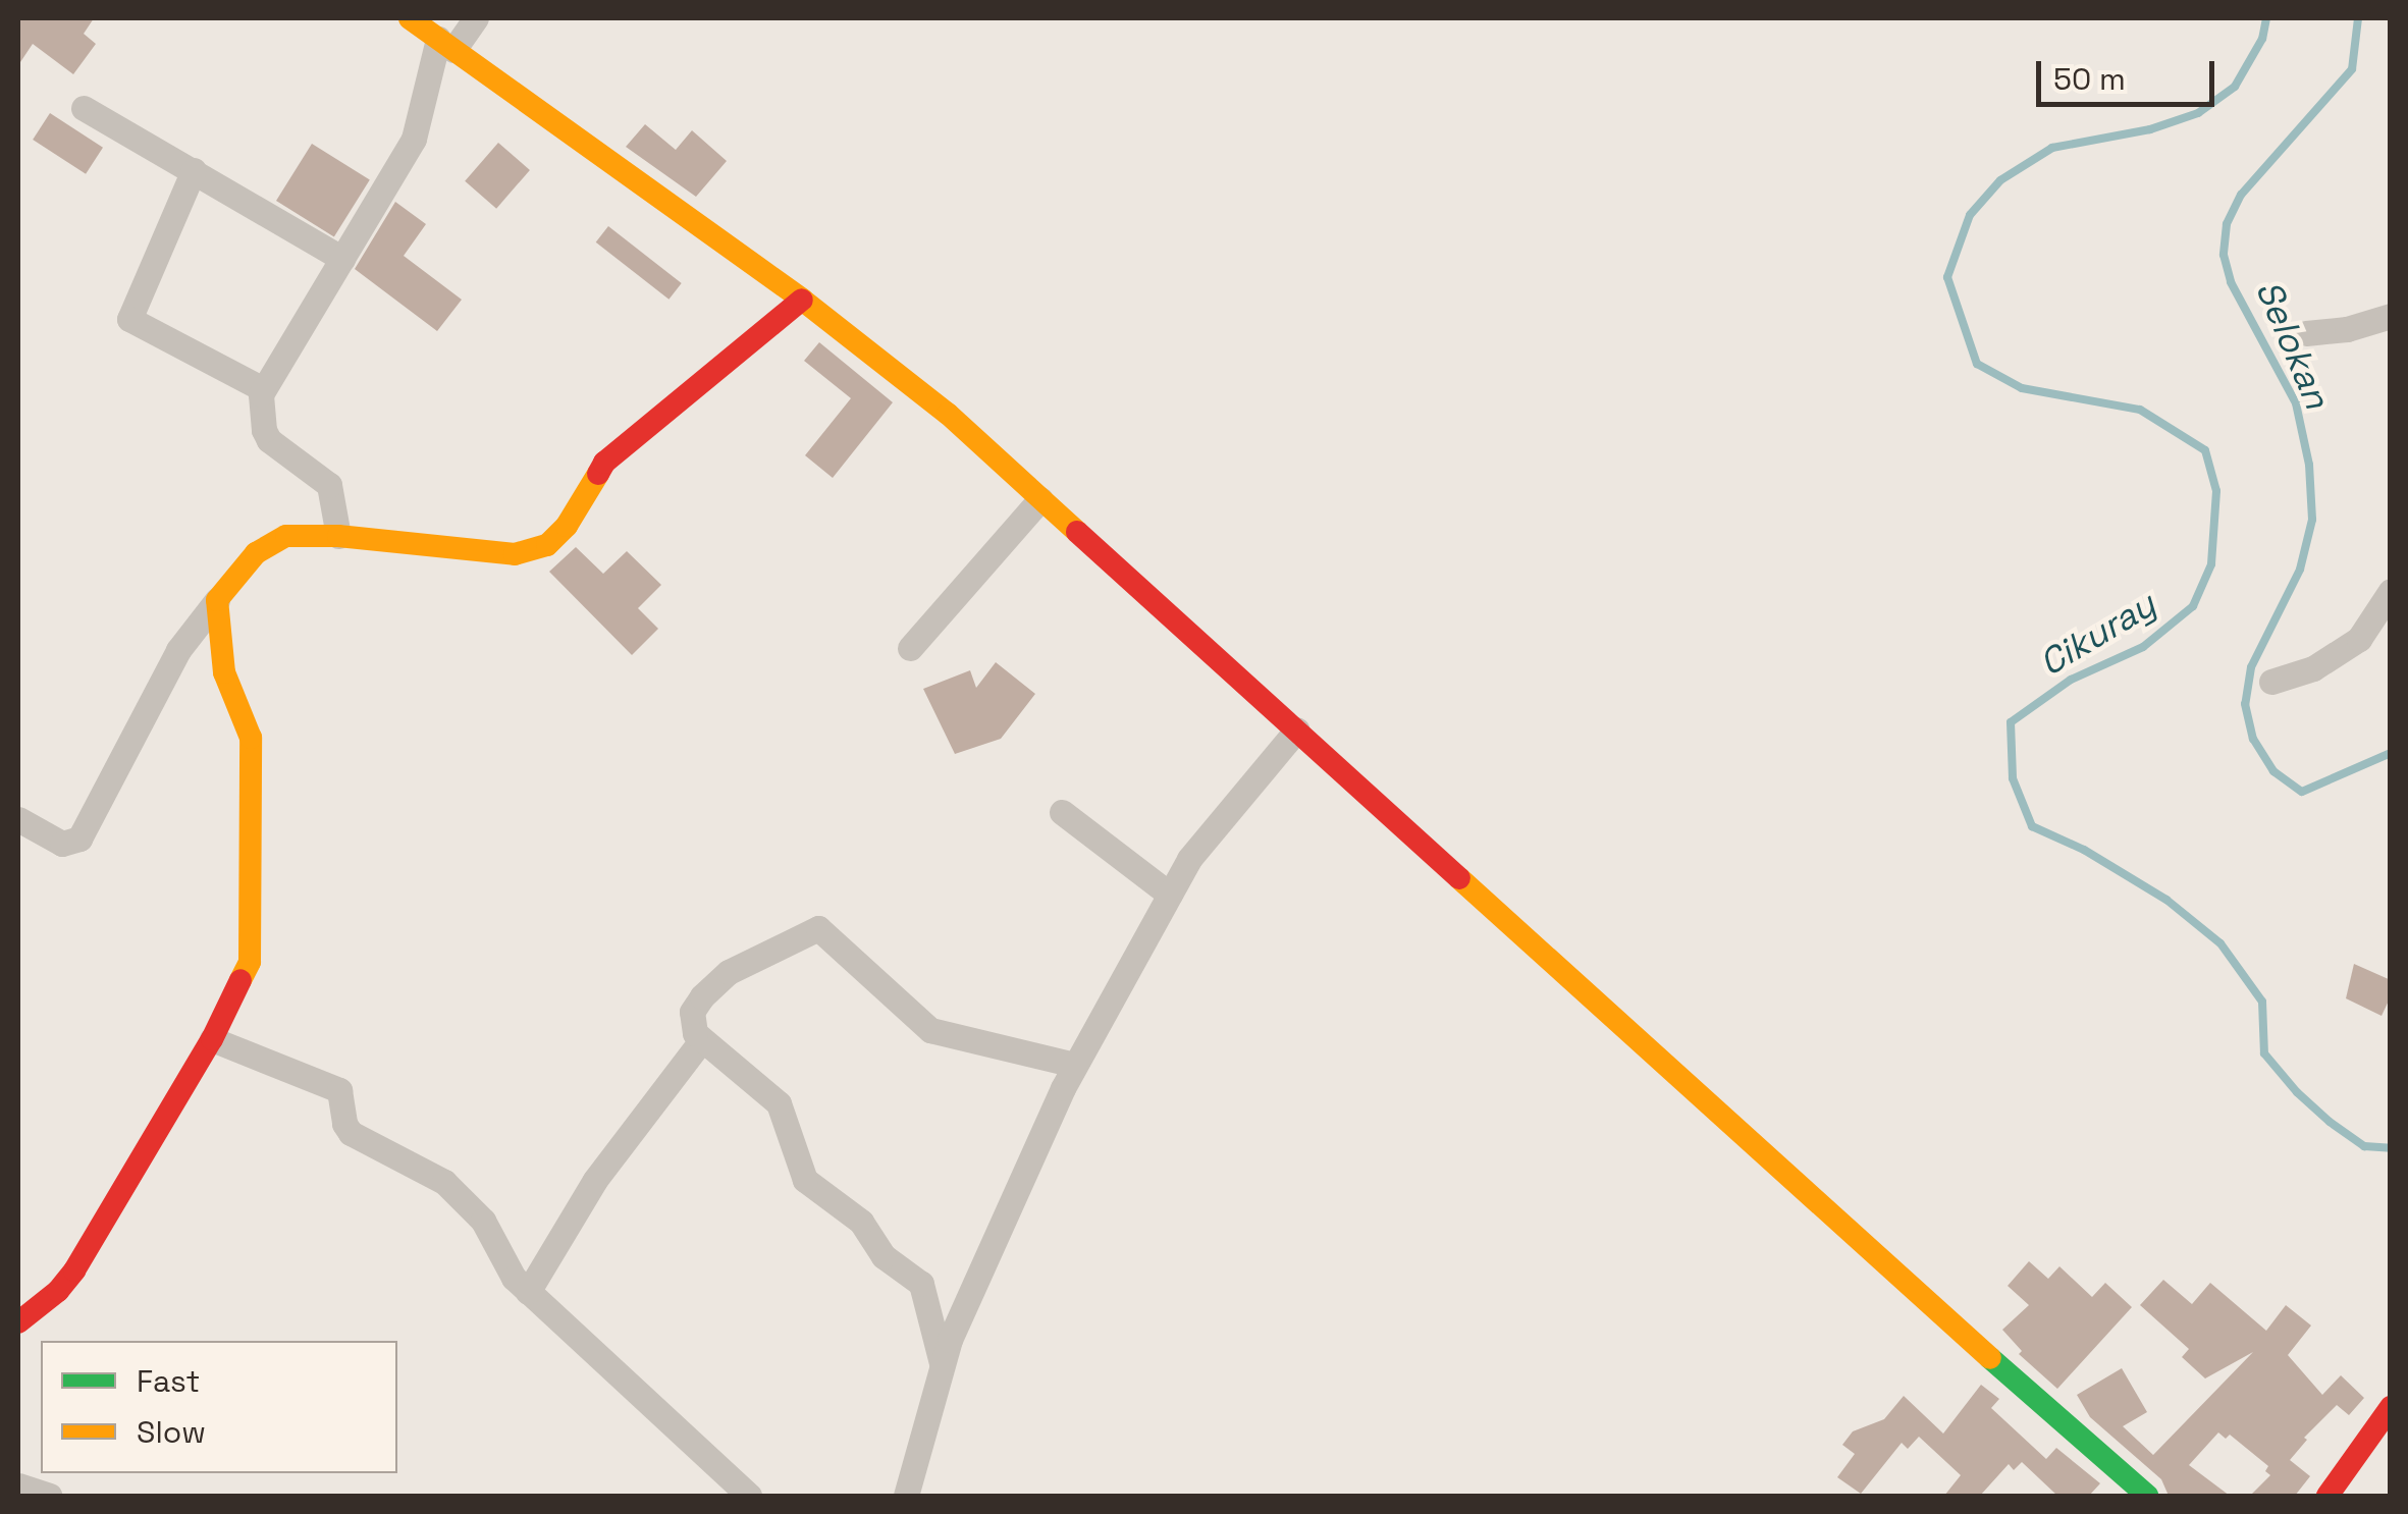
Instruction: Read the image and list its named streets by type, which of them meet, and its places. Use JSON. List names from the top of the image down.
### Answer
{
  "water": ["Selokan", "Cikuray"],
  "legend": ["Fast", "Slow"],
  "scale_bar": "50 m"
}
